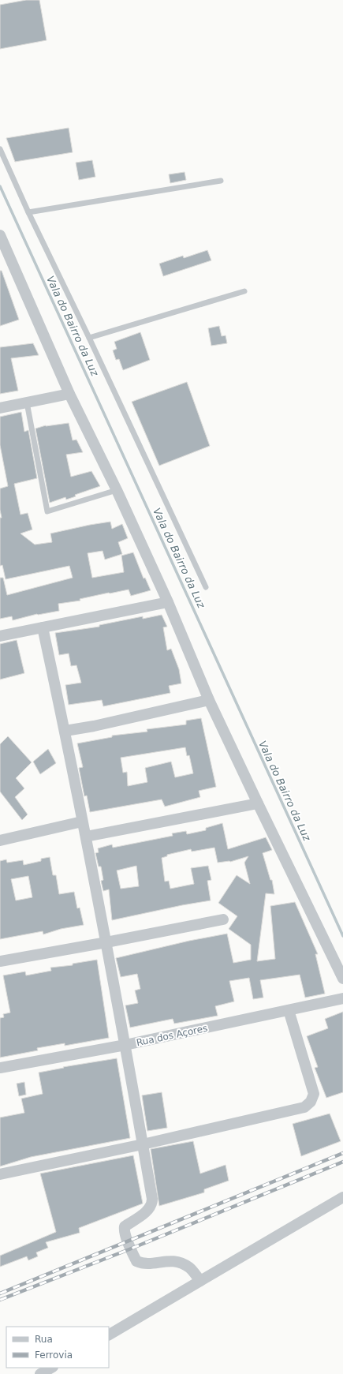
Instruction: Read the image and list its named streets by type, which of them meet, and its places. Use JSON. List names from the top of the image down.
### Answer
{
  "streets": {
    "street": ["Rua dos Açores"]
  },
  "water": ["Vala do Bairro da Luz"],
  "legend": ["Rua", "Ferrovia"]
}
